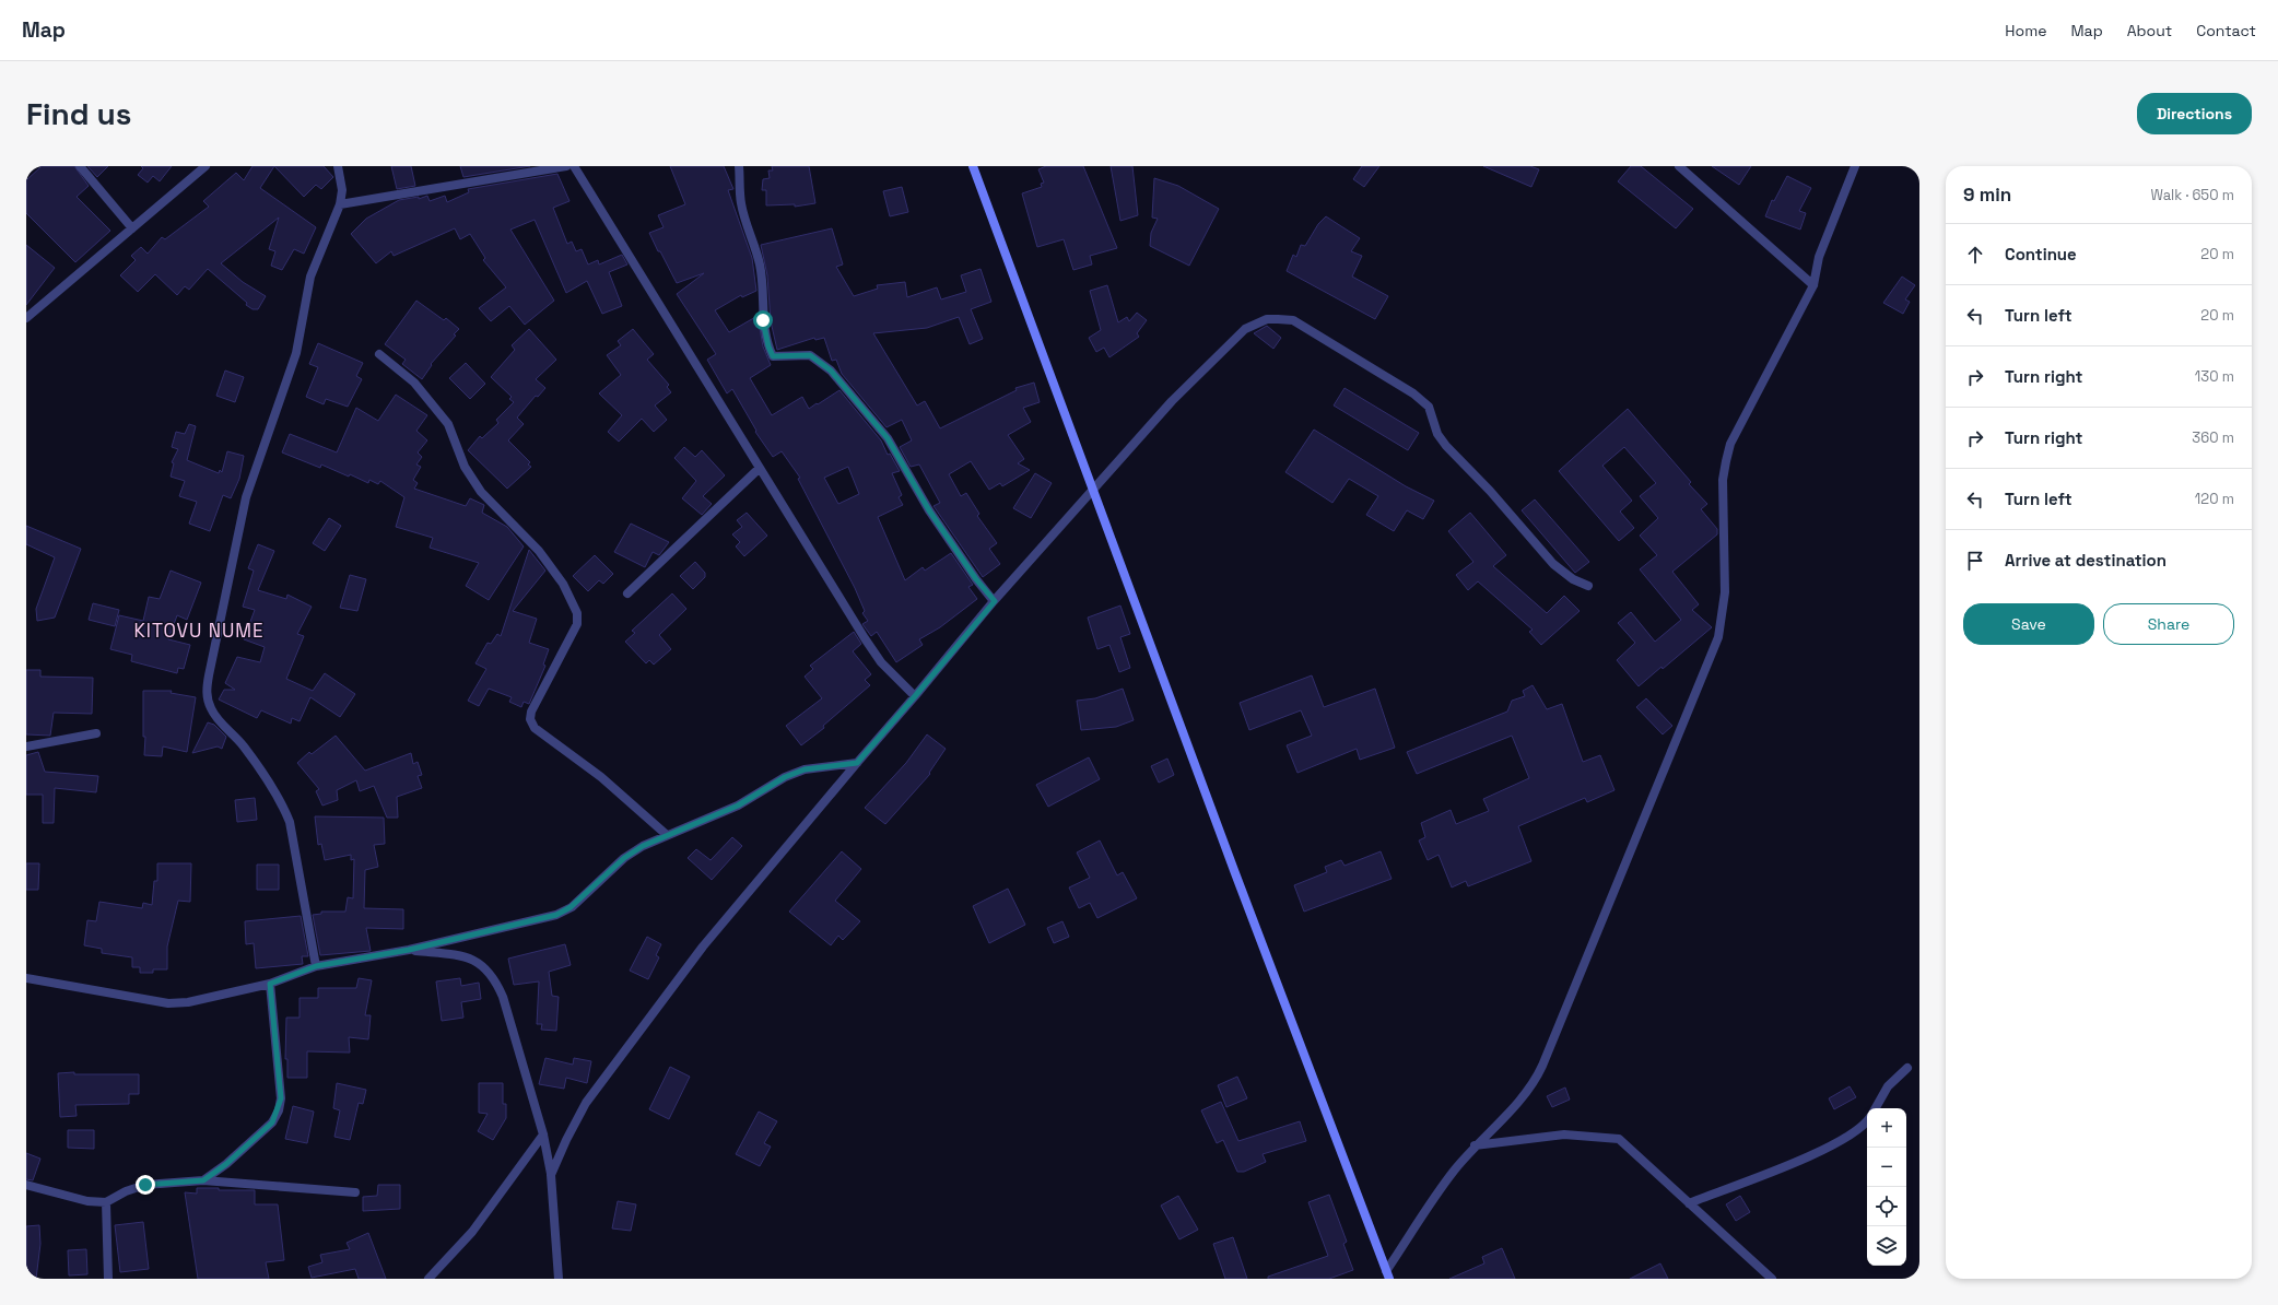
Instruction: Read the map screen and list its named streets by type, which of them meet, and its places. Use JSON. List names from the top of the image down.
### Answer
{
  "districts": ["KITOVU NUME"],
  "page": {
    "header": "Map",
    "nav": [
      "Home",
      "Map",
      "About",
      "Contact"
    ],
    "buttons": [
      "Directions",
      ["Save", "Share"]
    ],
    "title": "Find us",
    "heading": ["9 min", "Walk · 650 m"],
    "list": [
      ["Continue", "20 m"],
      ["Turn left", "20 m"],
      ["Turn right", "130 m"],
      ["Turn right", "360 m"],
      ["Turn left", "120 m"],
      "Arrive at destination"
    ],
    "map_buttons": ["+", "−"]
  }
}
